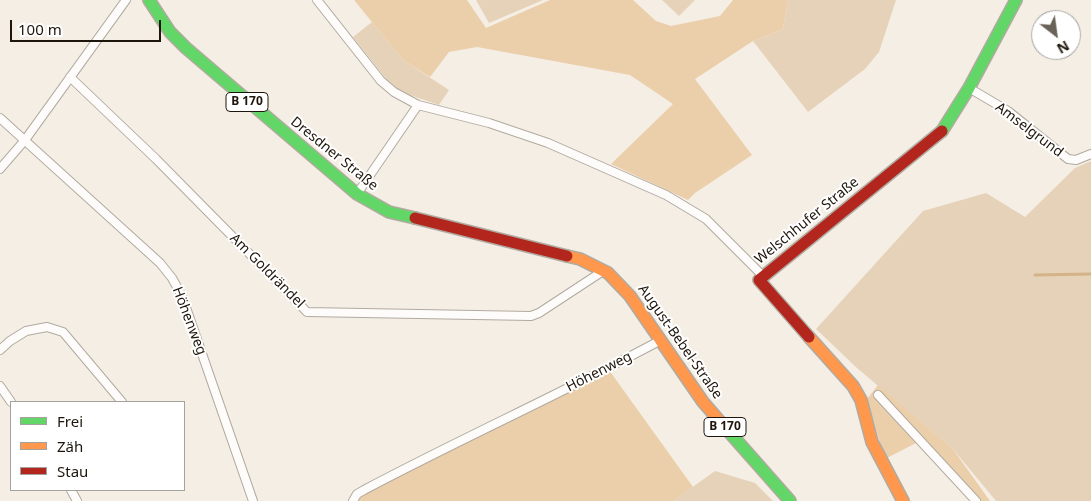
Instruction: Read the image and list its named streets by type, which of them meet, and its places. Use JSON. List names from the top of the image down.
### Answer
{
  "streets": {
    "main road": [
      "B 170",
      "Dresdner Straße",
      "Welschhufer Straße",
      "August-Bebel-Straße"
    ],
    "street": ["Amselgrund", "Am Goldrändel", "Höhenweg"]
  },
  "crossings": [
    ["Amselgrund", "Welschhufer Straße"],
    ["Dresdner Straße", "Am Goldrändel"],
    ["Dresdner Straße", "August-Bebel-Straße"],
    ["Am Goldrändel", "August-Bebel-Straße"],
    ["Höhenweg", "August-Bebel-Straße"]
  ],
  "legend": ["Frei", "Zäh", "Stau"],
  "scale_bar": "100 m",
  "north": "bottom right"
}
